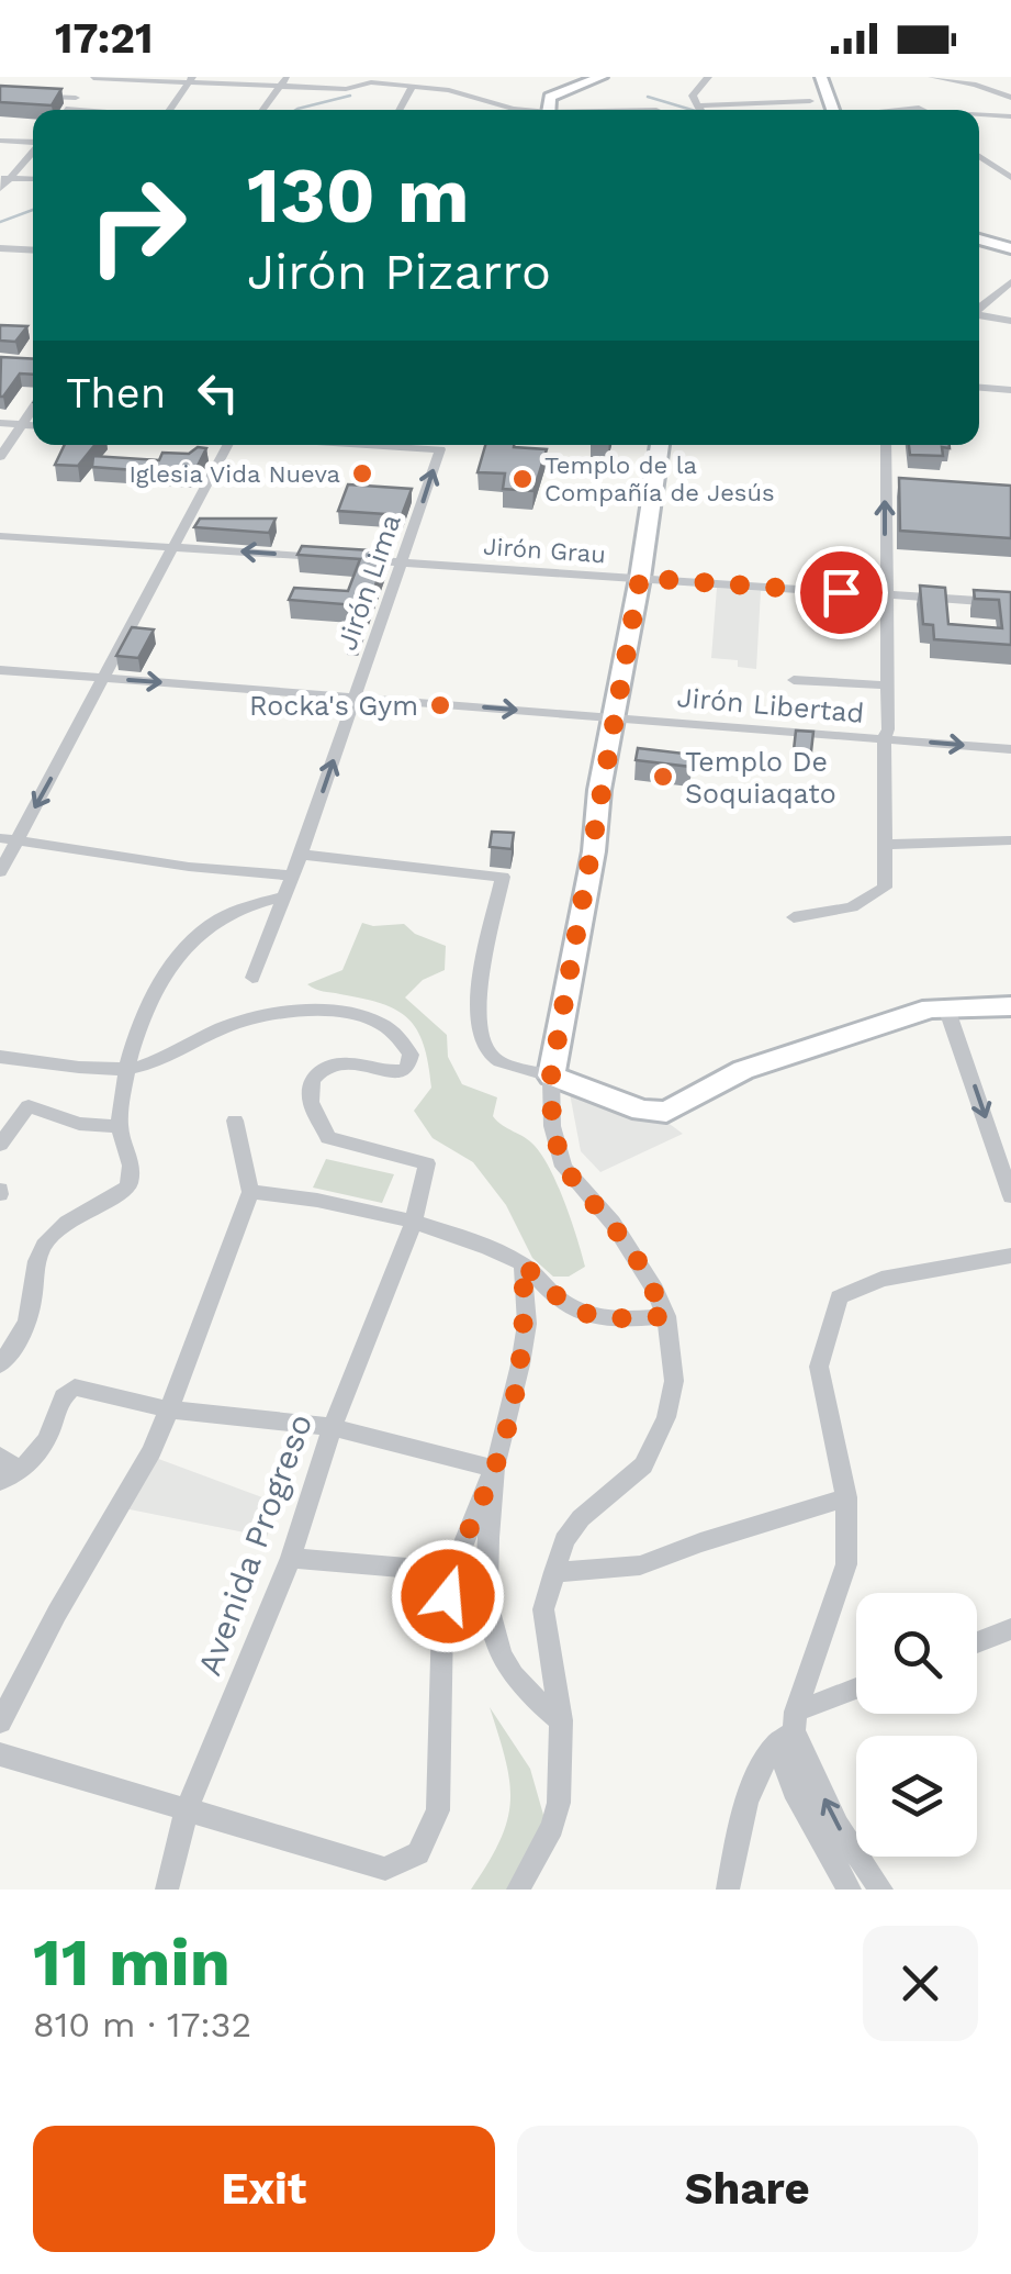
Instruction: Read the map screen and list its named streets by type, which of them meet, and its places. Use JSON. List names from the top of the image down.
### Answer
{
  "streets": {
    "street": [
      "Jirón Grau",
      "Jirón Lima",
      "Jirón Libertad",
      "Avenida Progreso"
    ]
  },
  "crossings": [
    ["Jirón Grau", "Jirón Lima"],
    ["Jirón Lima", "Jirón Libertad"]
  ],
  "one_way": ["Jirón Lima"],
  "places": [
    "Iglesia Vida Nueva",
    "Templo de la Compañía de Jesús",
    "Rocka's Gym",
    "Templo De Soquiaqato"
  ],
  "page": {
    "status": "17:21",
    "turn": ["130 m", "Jirón Pizarro"],
    "then": "Then",
    "heading": ["11 min", "810 m · 17:32"],
    "buttons": ["Exit", "Share"]
  }
}
